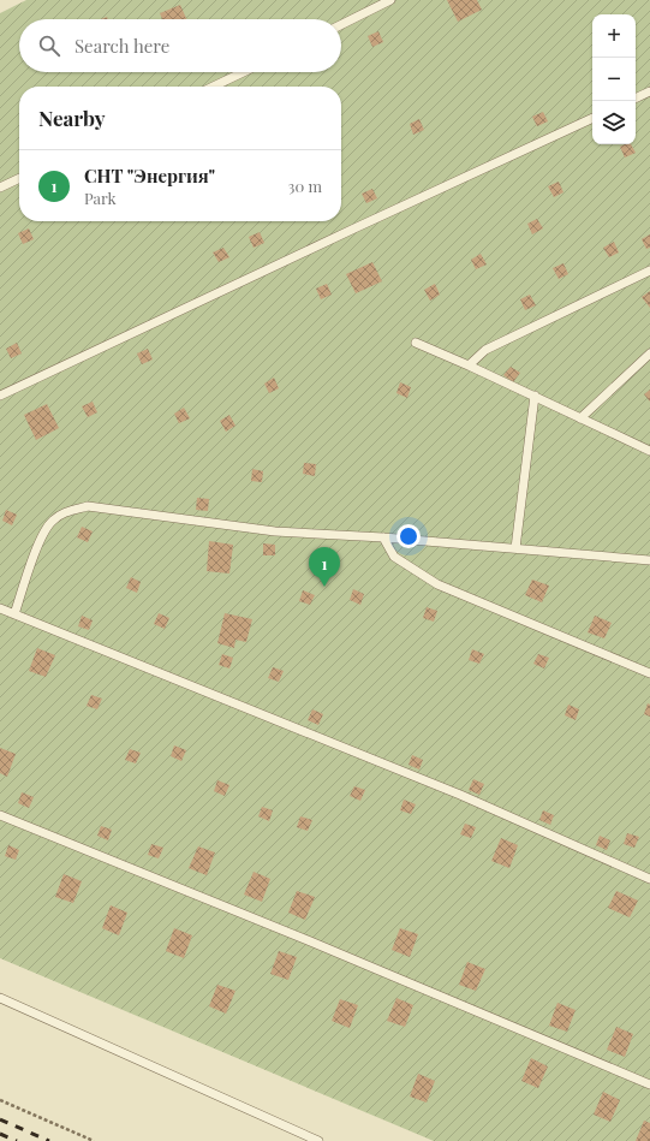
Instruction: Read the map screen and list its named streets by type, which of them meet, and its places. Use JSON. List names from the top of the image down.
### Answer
{
  "page": {
    "map_buttons": ["+", "−"],
    "search": "Search here",
    "heading": "Nearby",
    "list": [
      {
        "mark": "1",
        "name": "СНТ \"Энергия\"",
        "note": "Park",
        "value": "30 m"
      }
    ],
    "pins": "1"
  }
}
